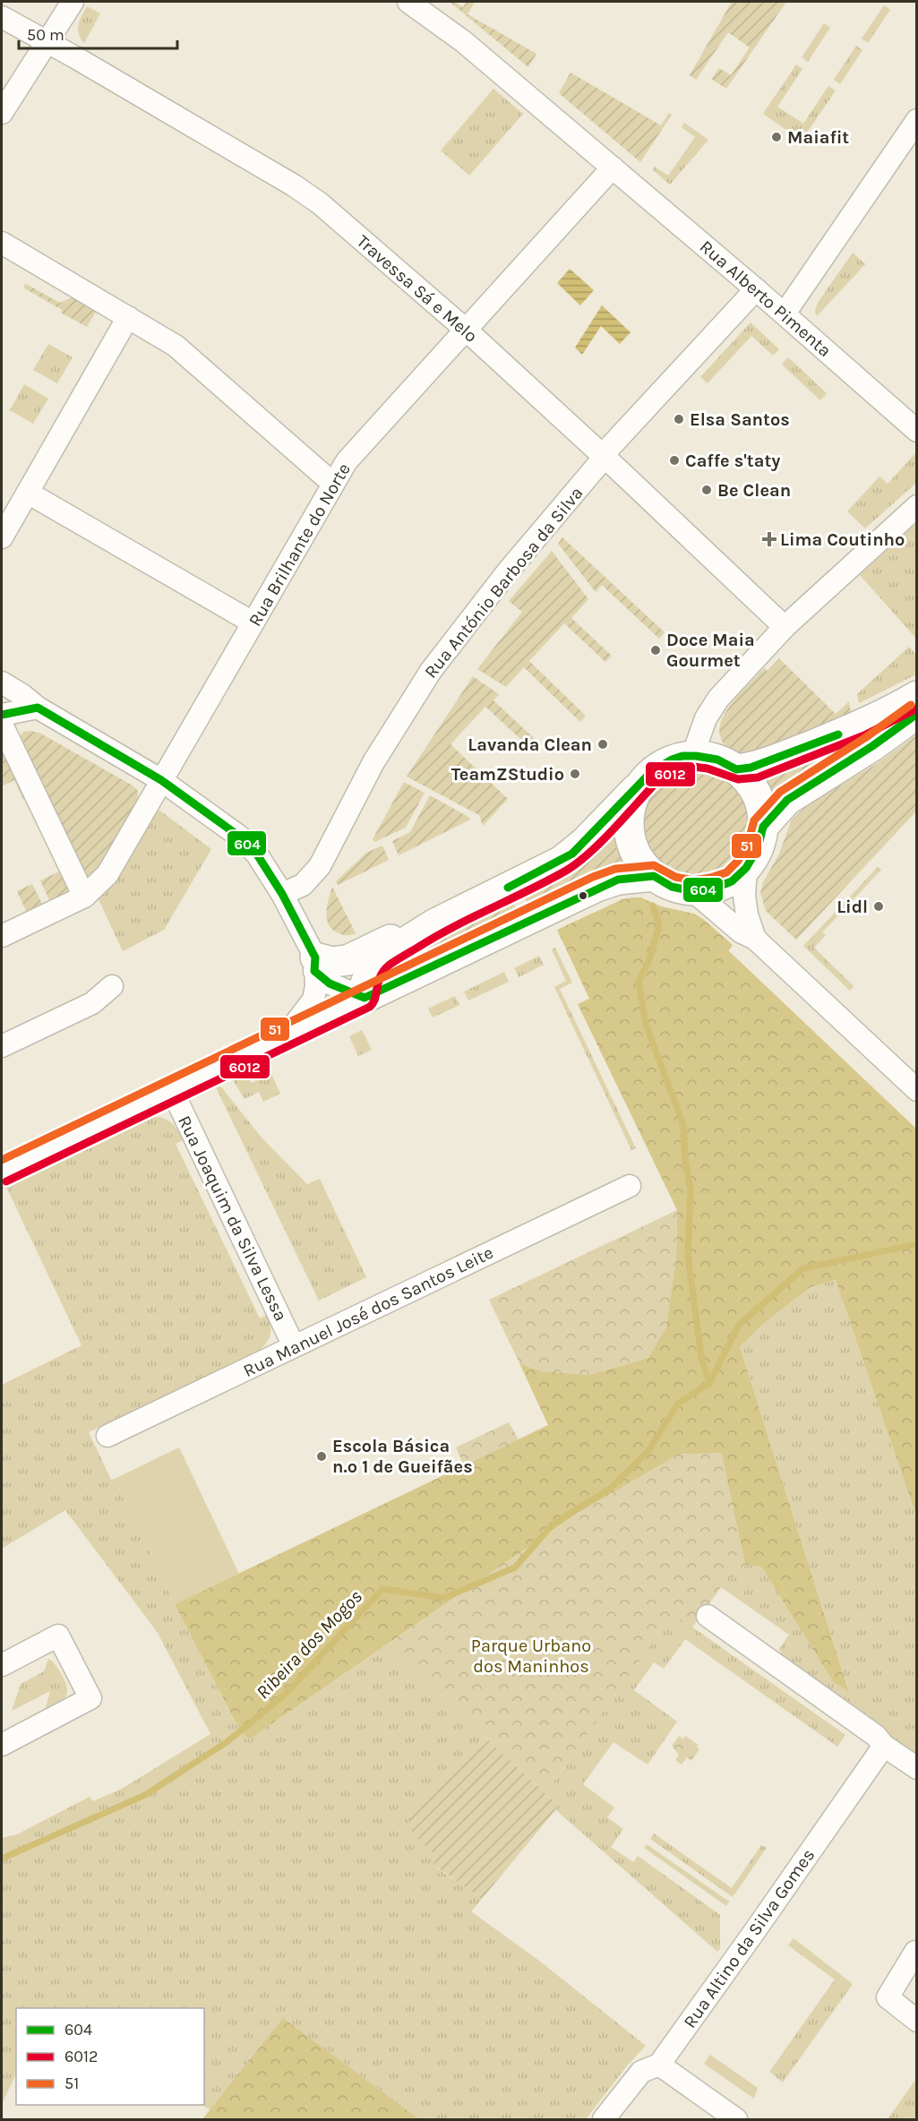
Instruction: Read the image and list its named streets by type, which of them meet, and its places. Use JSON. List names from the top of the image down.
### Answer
{
  "streets": {
    "street": [
      "Travessa Sá e Melo",
      "Rua Alberto Pimenta",
      "Rua Brilhante do Norte",
      "Rua António Barbosa da Silva",
      "Rua Joaquim da Silva Lessa",
      "Rua Manuel José dos Santos Leite",
      "Rua Altino da Silva Gomes"
    ]
  },
  "crossings": [
    ["Travessa Sá e Melo", "Rua Brilhante do Norte"],
    ["Travessa Sá e Melo", "Rua António Barbosa da Silva"],
    ["Rua Alberto Pimenta", "Rua António Barbosa da Silva"],
    ["Rua Joaquim da Silva Lessa", "Rua Manuel José dos Santos Leite"]
  ],
  "water": ["Ribeira dos Mogos"],
  "parks": ["Parque Urbano dos Maninhos"],
  "places": {
    "other": [
      "Maiafit",
      "Elsa Santos",
      "Caffe s'taty",
      "Be Clean",
      "Doce Maia Gourmet",
      "Lavanda Clean",
      "TeamZStudio",
      "Lidl",
      "Escola Básica n.º 1 de Gueifães"
    ],
    "health": ["Lima Coutinho"]
  },
  "lines": ["transit line 51", "transit line 604", "transit line 6012"],
  "legend": ["604", "6012", "51"],
  "scale_bar": "50 m"
}
